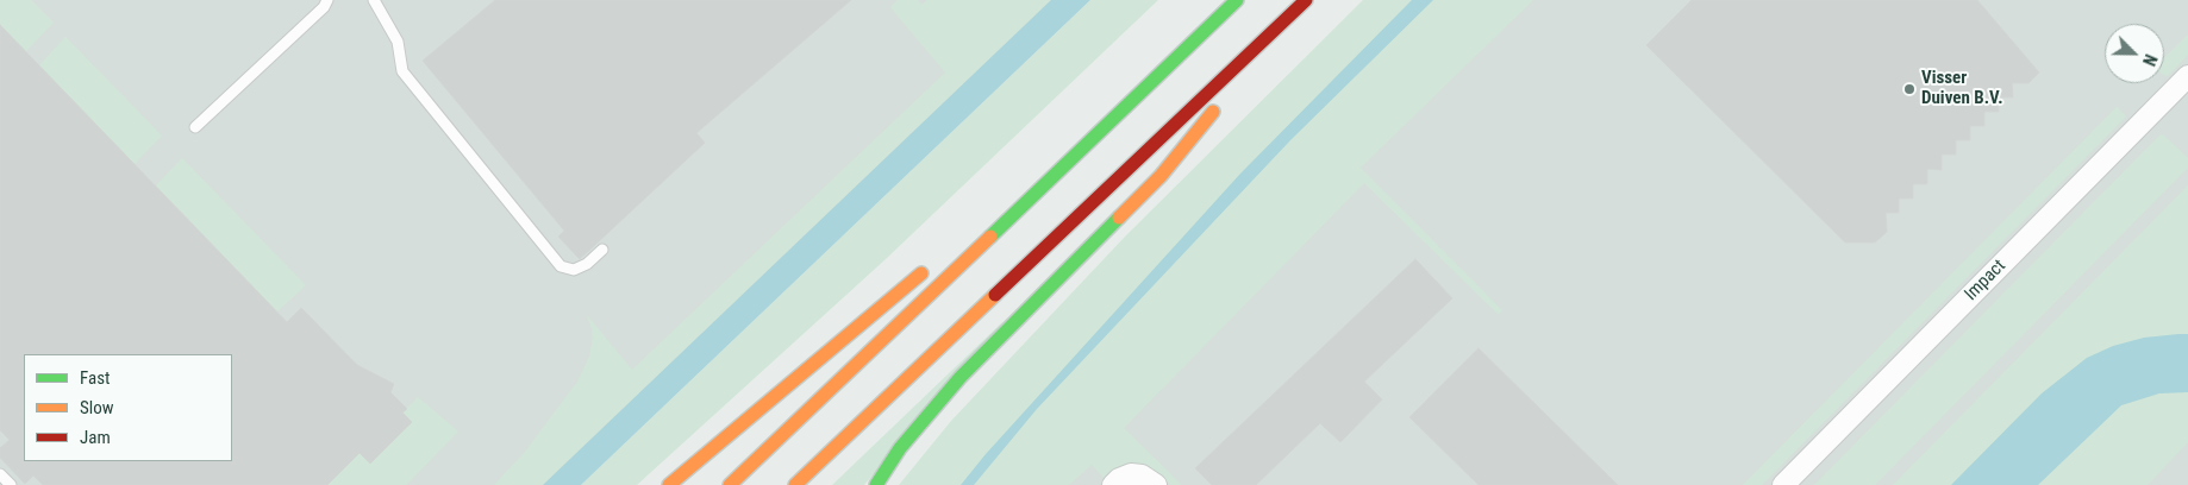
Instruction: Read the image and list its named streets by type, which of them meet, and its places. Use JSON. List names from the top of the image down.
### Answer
{
  "streets": {
    "street": ["Impact"]
  },
  "places": ["Visser Duiven B.V."],
  "legend": ["Fast", "Slow", "Jam"],
  "north": "bottom right"
}
